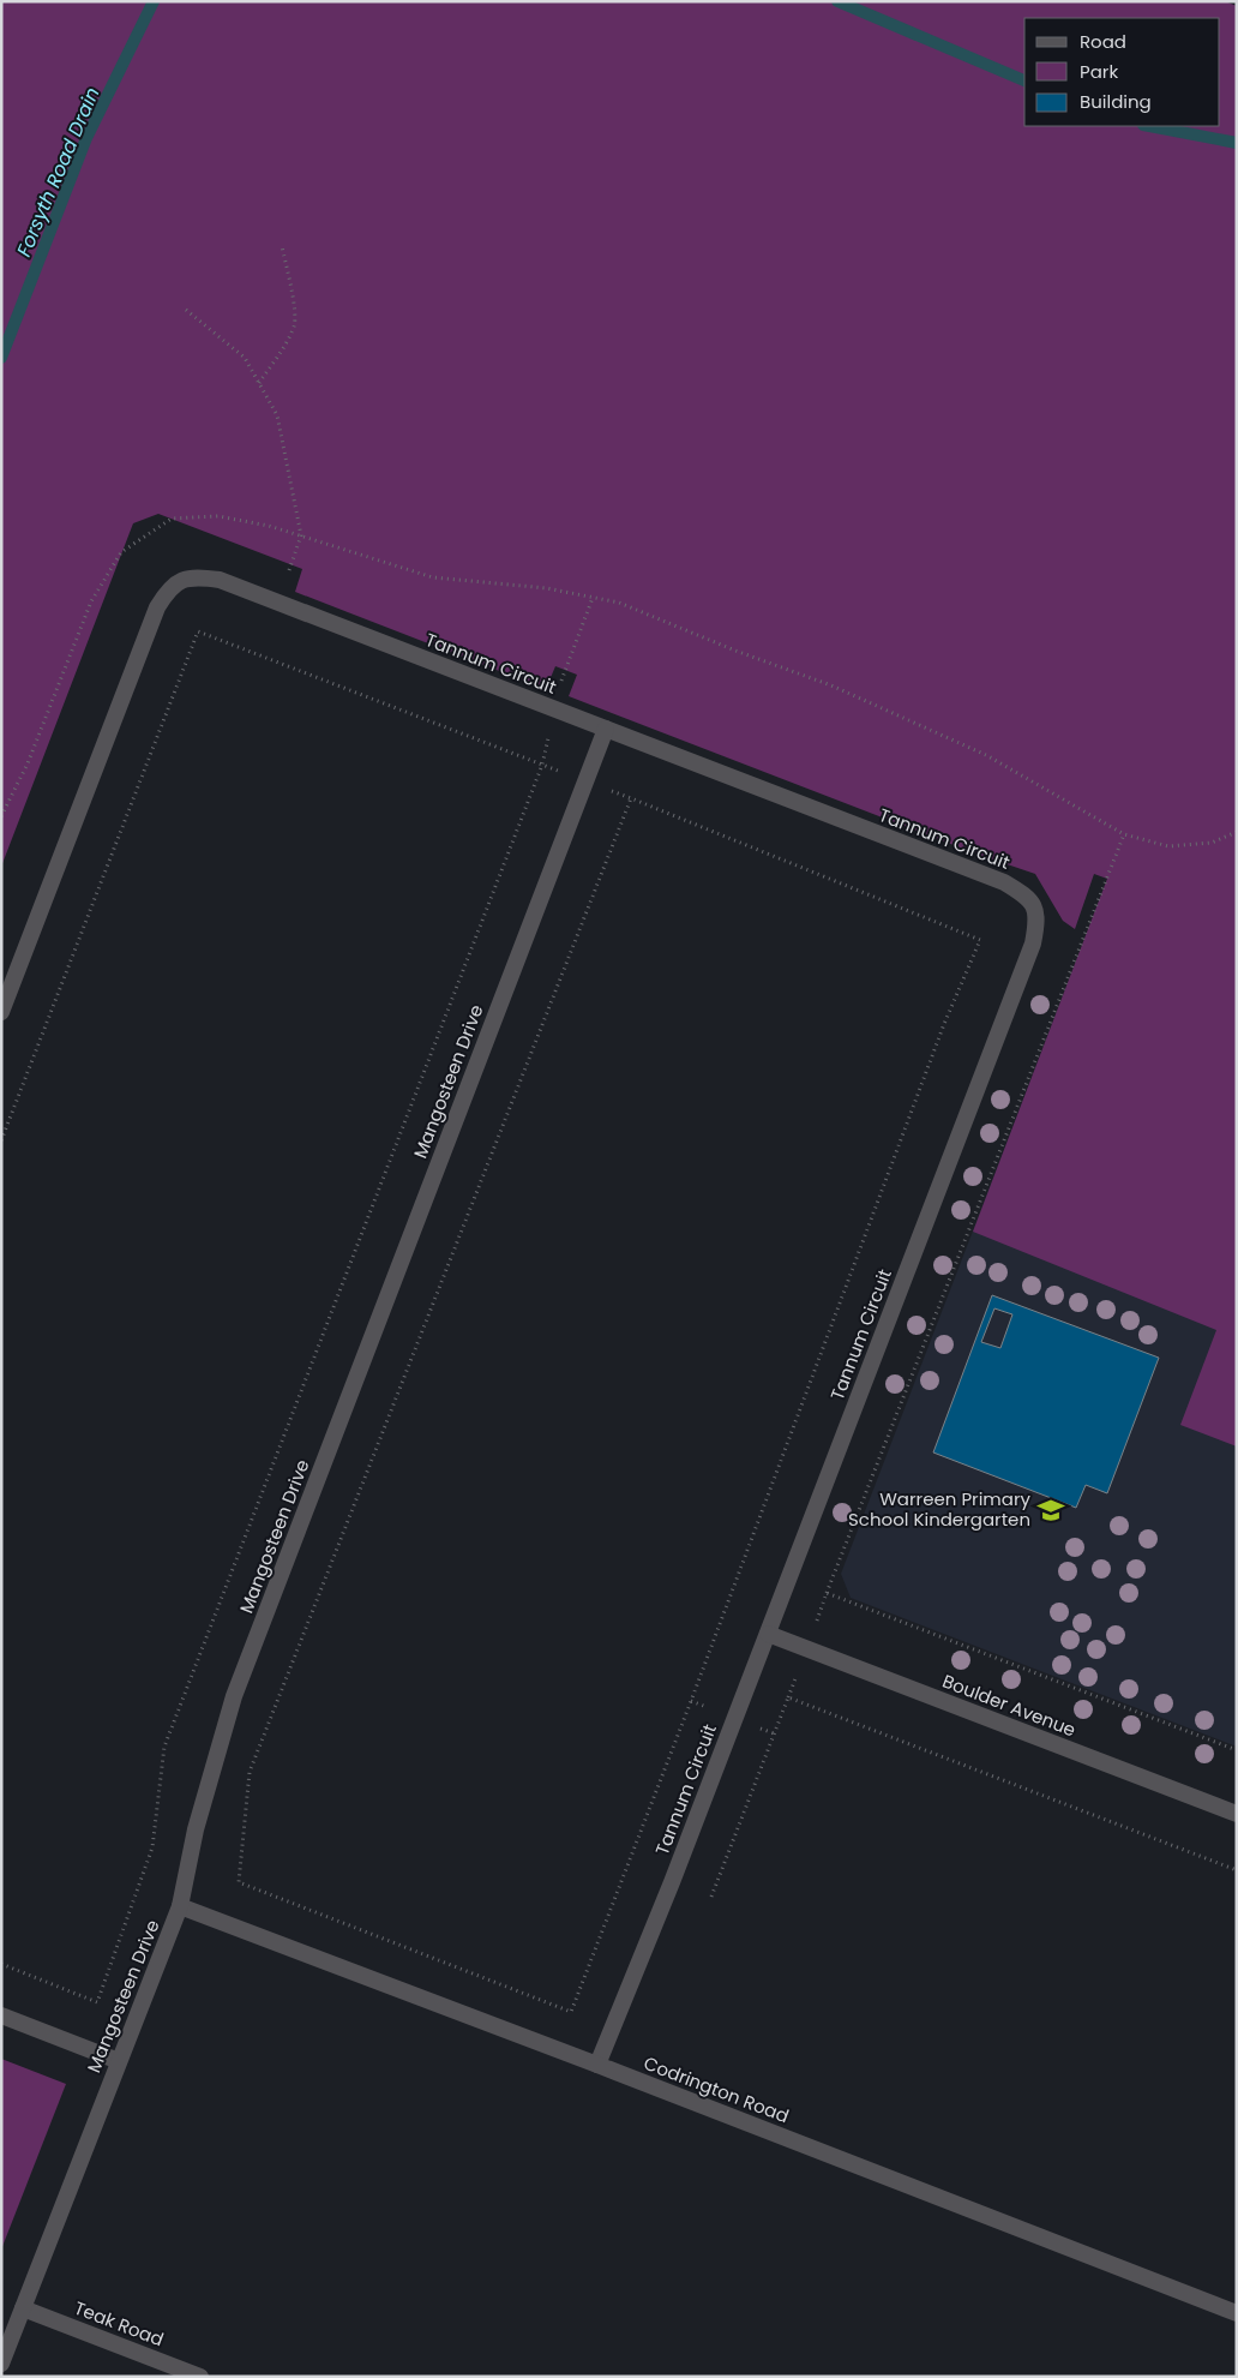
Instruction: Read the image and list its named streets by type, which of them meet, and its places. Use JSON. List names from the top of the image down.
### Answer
{
  "streets": {
    "street": [
      "Tannum Circuit",
      "Mangosteen Drive",
      "Boulder Avenue",
      "Codrington Road",
      "Teak Road"
    ]
  },
  "crossings": [
    ["Tannum Circuit", "Mangosteen Drive"],
    ["Tannum Circuit", "Boulder Avenue"],
    ["Tannum Circuit", "Codrington Road"],
    ["Mangosteen Drive", "Codrington Road"],
    ["Mangosteen Drive", "Teak Road"]
  ],
  "water": ["Forsyth Road Drain"],
  "places": {
    "school or university": ["Warreen Primary School Kindergarten"]
  },
  "legend": ["Road", "Park", "Building"]
}
